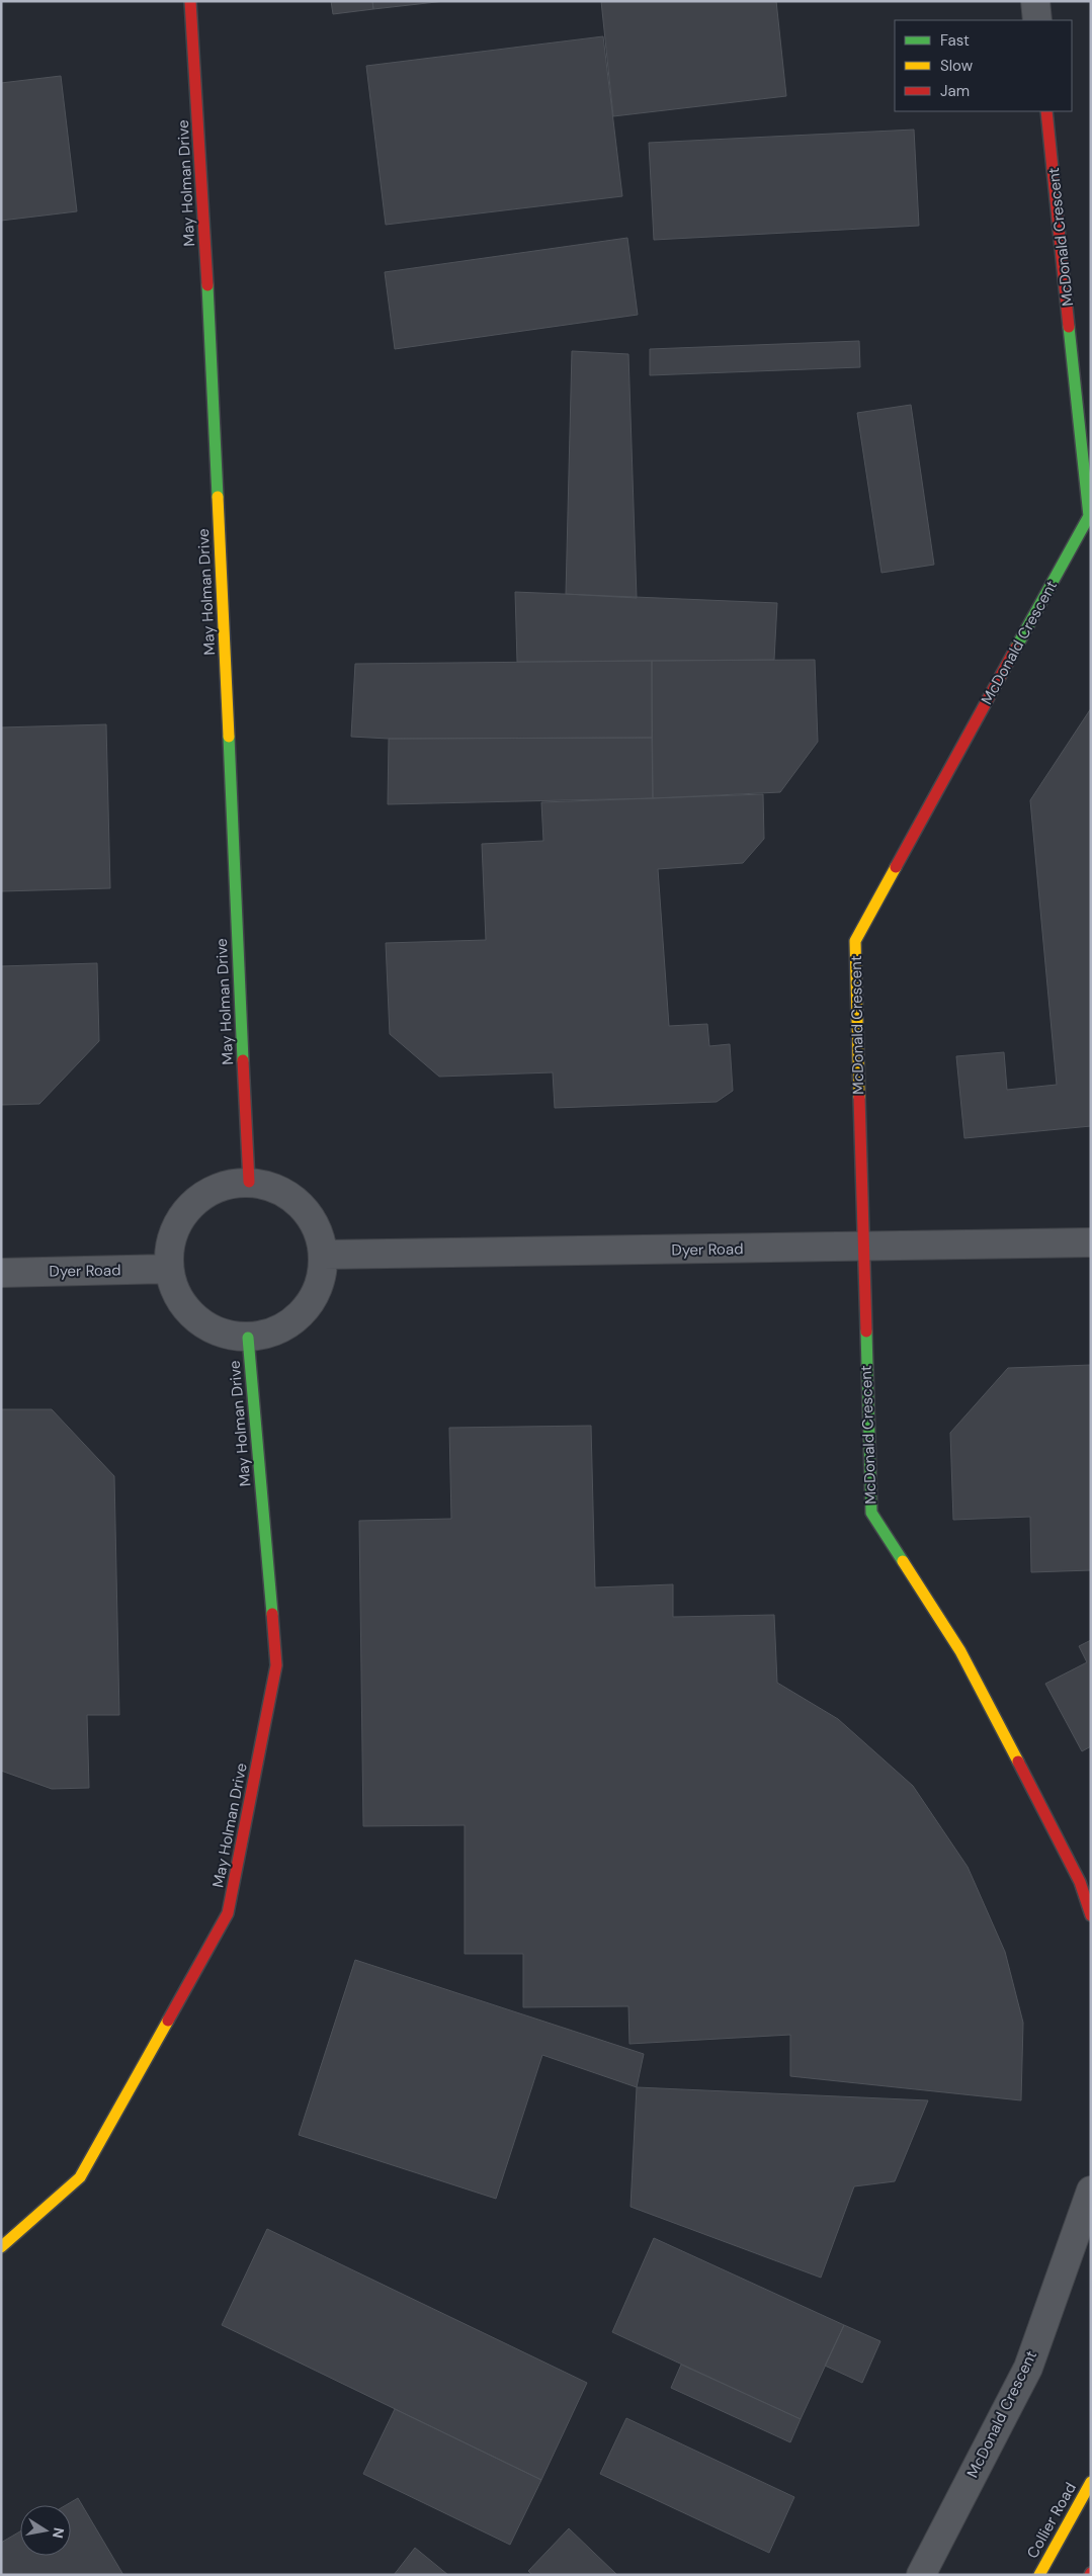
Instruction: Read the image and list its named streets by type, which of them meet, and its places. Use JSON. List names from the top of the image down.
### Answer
{
  "streets": {
    "street": [
      "May Holman Drive",
      "McDonald Crescent",
      "Dyer Road",
      "Collier Road"
    ]
  },
  "crossings": [
    ["May Holman Drive", "Dyer Road"],
    ["McDonald Crescent", "Dyer Road"]
  ],
  "legend": ["Fast", "Slow", "Jam"],
  "north": "right"
}
